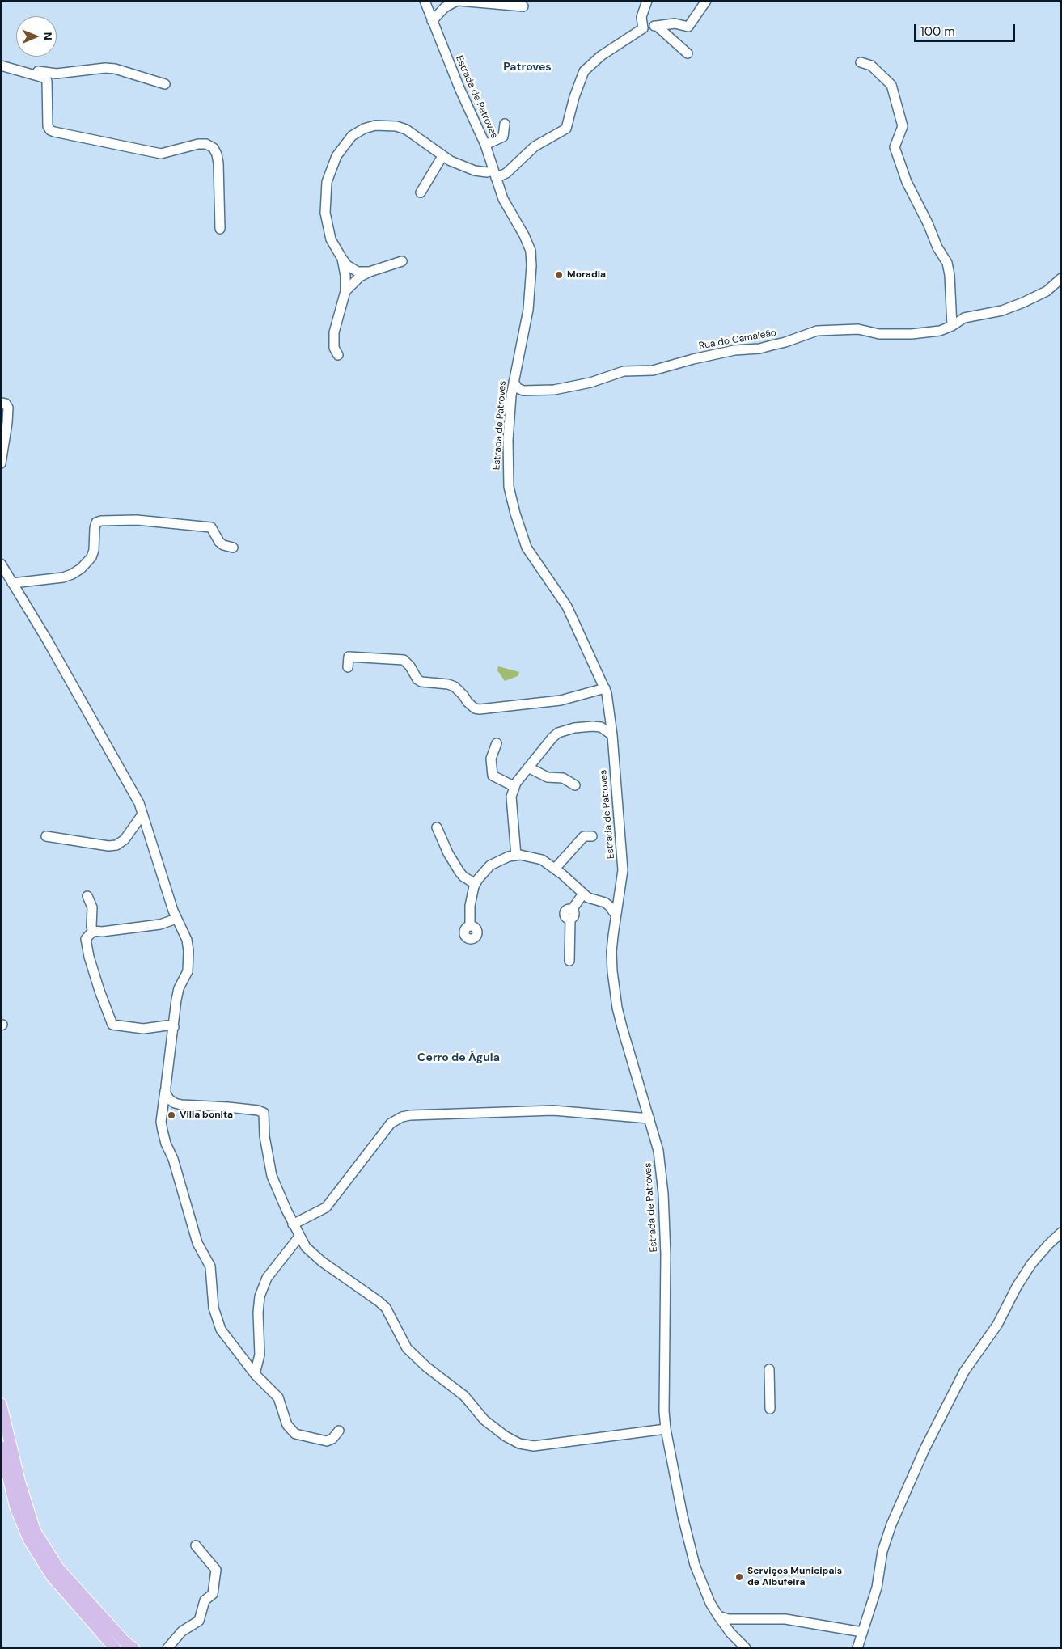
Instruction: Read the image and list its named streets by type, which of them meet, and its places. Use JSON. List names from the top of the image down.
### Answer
{
  "streets": {
    "street": ["Estrada de Patroves", "Rua do Camaleão"]
  },
  "districts": ["Patroves", "Cerro de Águia"],
  "places": ["Moradia", "Villa bonita", "Serviços Municipais de Albufeira"],
  "scale_bar": "100 m",
  "north": "right"
}
